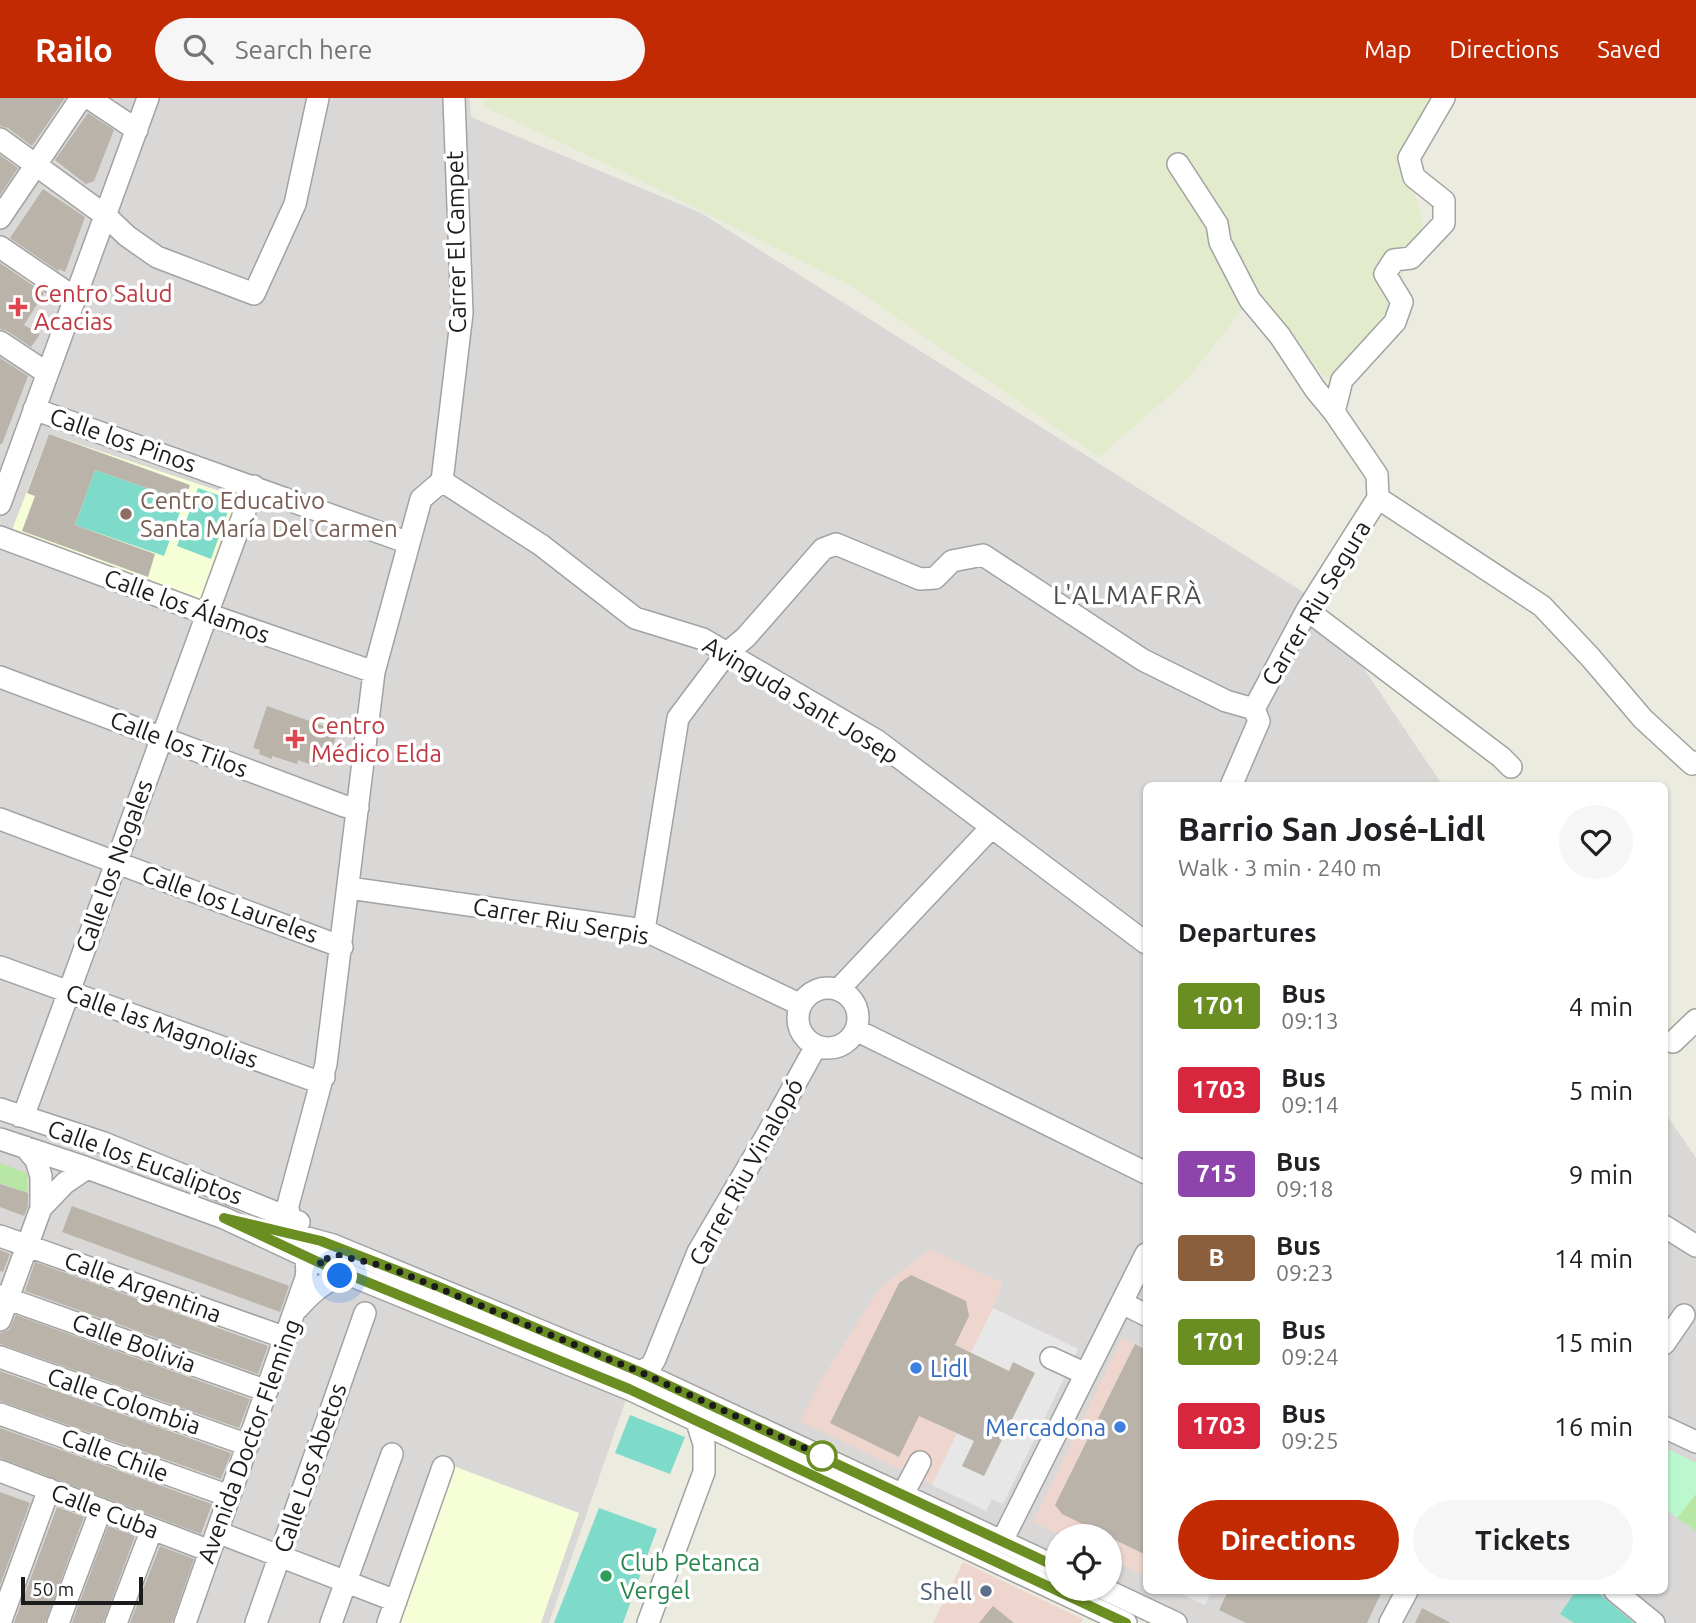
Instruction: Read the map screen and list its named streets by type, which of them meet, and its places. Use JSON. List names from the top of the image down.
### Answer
{
  "streets": {
    "street": [
      "Carrer El Campet",
      "Calle los Pinos",
      "Carrer Riu Segura",
      "Calle los Álamos",
      "Avinguda Sant Josep",
      "Calle los Tilos",
      "Calle los Nogales",
      "Calle los Laureles",
      "Carrer Riu Serpis",
      "Calle las Magnolias",
      "Calle los Eucaliptos",
      "Carrer Riu Vinalopó",
      "Calle Argentina",
      "Calle Bolivia",
      "Calle Colombia",
      "Avenida Doctor Fleming",
      "Calle Chile",
      "Calle Los Abetos",
      "Calle Cuba"
    ]
  },
  "crossings": [
    ["Carrer El Campet", "Avinguda Sant Josep"],
    ["Calle los Pinos", "Calle los Nogales"],
    ["Calle los Álamos", "Calle los Nogales"],
    ["Calle los Tilos", "Calle los Nogales"],
    ["Calle los Nogales", "Calle los Laureles"],
    ["Calle los Nogales", "Calle las Magnolias"],
    ["Calle los Nogales", "Calle los Eucaliptos"],
    ["Carrer Riu Serpis", "Carrer Riu Vinalopó"],
    ["Calle Argentina", "Avenida Doctor Fleming"],
    ["Calle Bolivia", "Avenida Doctor Fleming"],
    ["Calle Colombia", "Avenida Doctor Fleming"],
    ["Avenida Doctor Fleming", "Calle Chile"],
    ["Avenida Doctor Fleming", "Calle Cuba"],
    ["Calle Los Abetos", "Calle Cuba"]
  ],
  "districts": ["L'ALMAFRÀ"],
  "places": {
    "health": ["Centro Salud Acacias", "Centro Médico Elda"],
    "other": [
      "Centro Educativo Santa María Del Carmen",
      "Lidl",
      "Mercadona",
      "Club Petanca Vergel",
      "Shell"
    ]
  },
  "lines": ["bus line 1701"],
  "scale_bar": "50 m",
  "page": {
    "header": "Railo",
    "search": "Search here",
    "nav": ["Map", "Directions", "Saved"],
    "heading": [
      ["Barrio San José-Lidl", "Walk · 3 min · 240 m"],
      "Departures"
    ],
    "list": [
      {
        "mark": "1701",
        "name": "Bus",
        "note": "09:13",
        "value": "4 min"
      },
      {
        "mark": "1703",
        "name": "Bus",
        "note": "09:14",
        "value": "5 min"
      },
      {
        "mark": "715",
        "name": "Bus",
        "note": "09:18",
        "value": "9 min"
      },
      {
        "mark": "B",
        "name": "Bus",
        "note": "09:23",
        "value": "14 min"
      },
      {
        "mark": "1701",
        "name": "Bus",
        "note": "09:24",
        "value": "15 min"
      },
      {
        "mark": "1703",
        "name": "Bus",
        "note": "09:25",
        "value": "16 min"
      }
    ],
    "buttons": ["Directions", "Tickets"],
    "scale": "50 m"
  }
}
